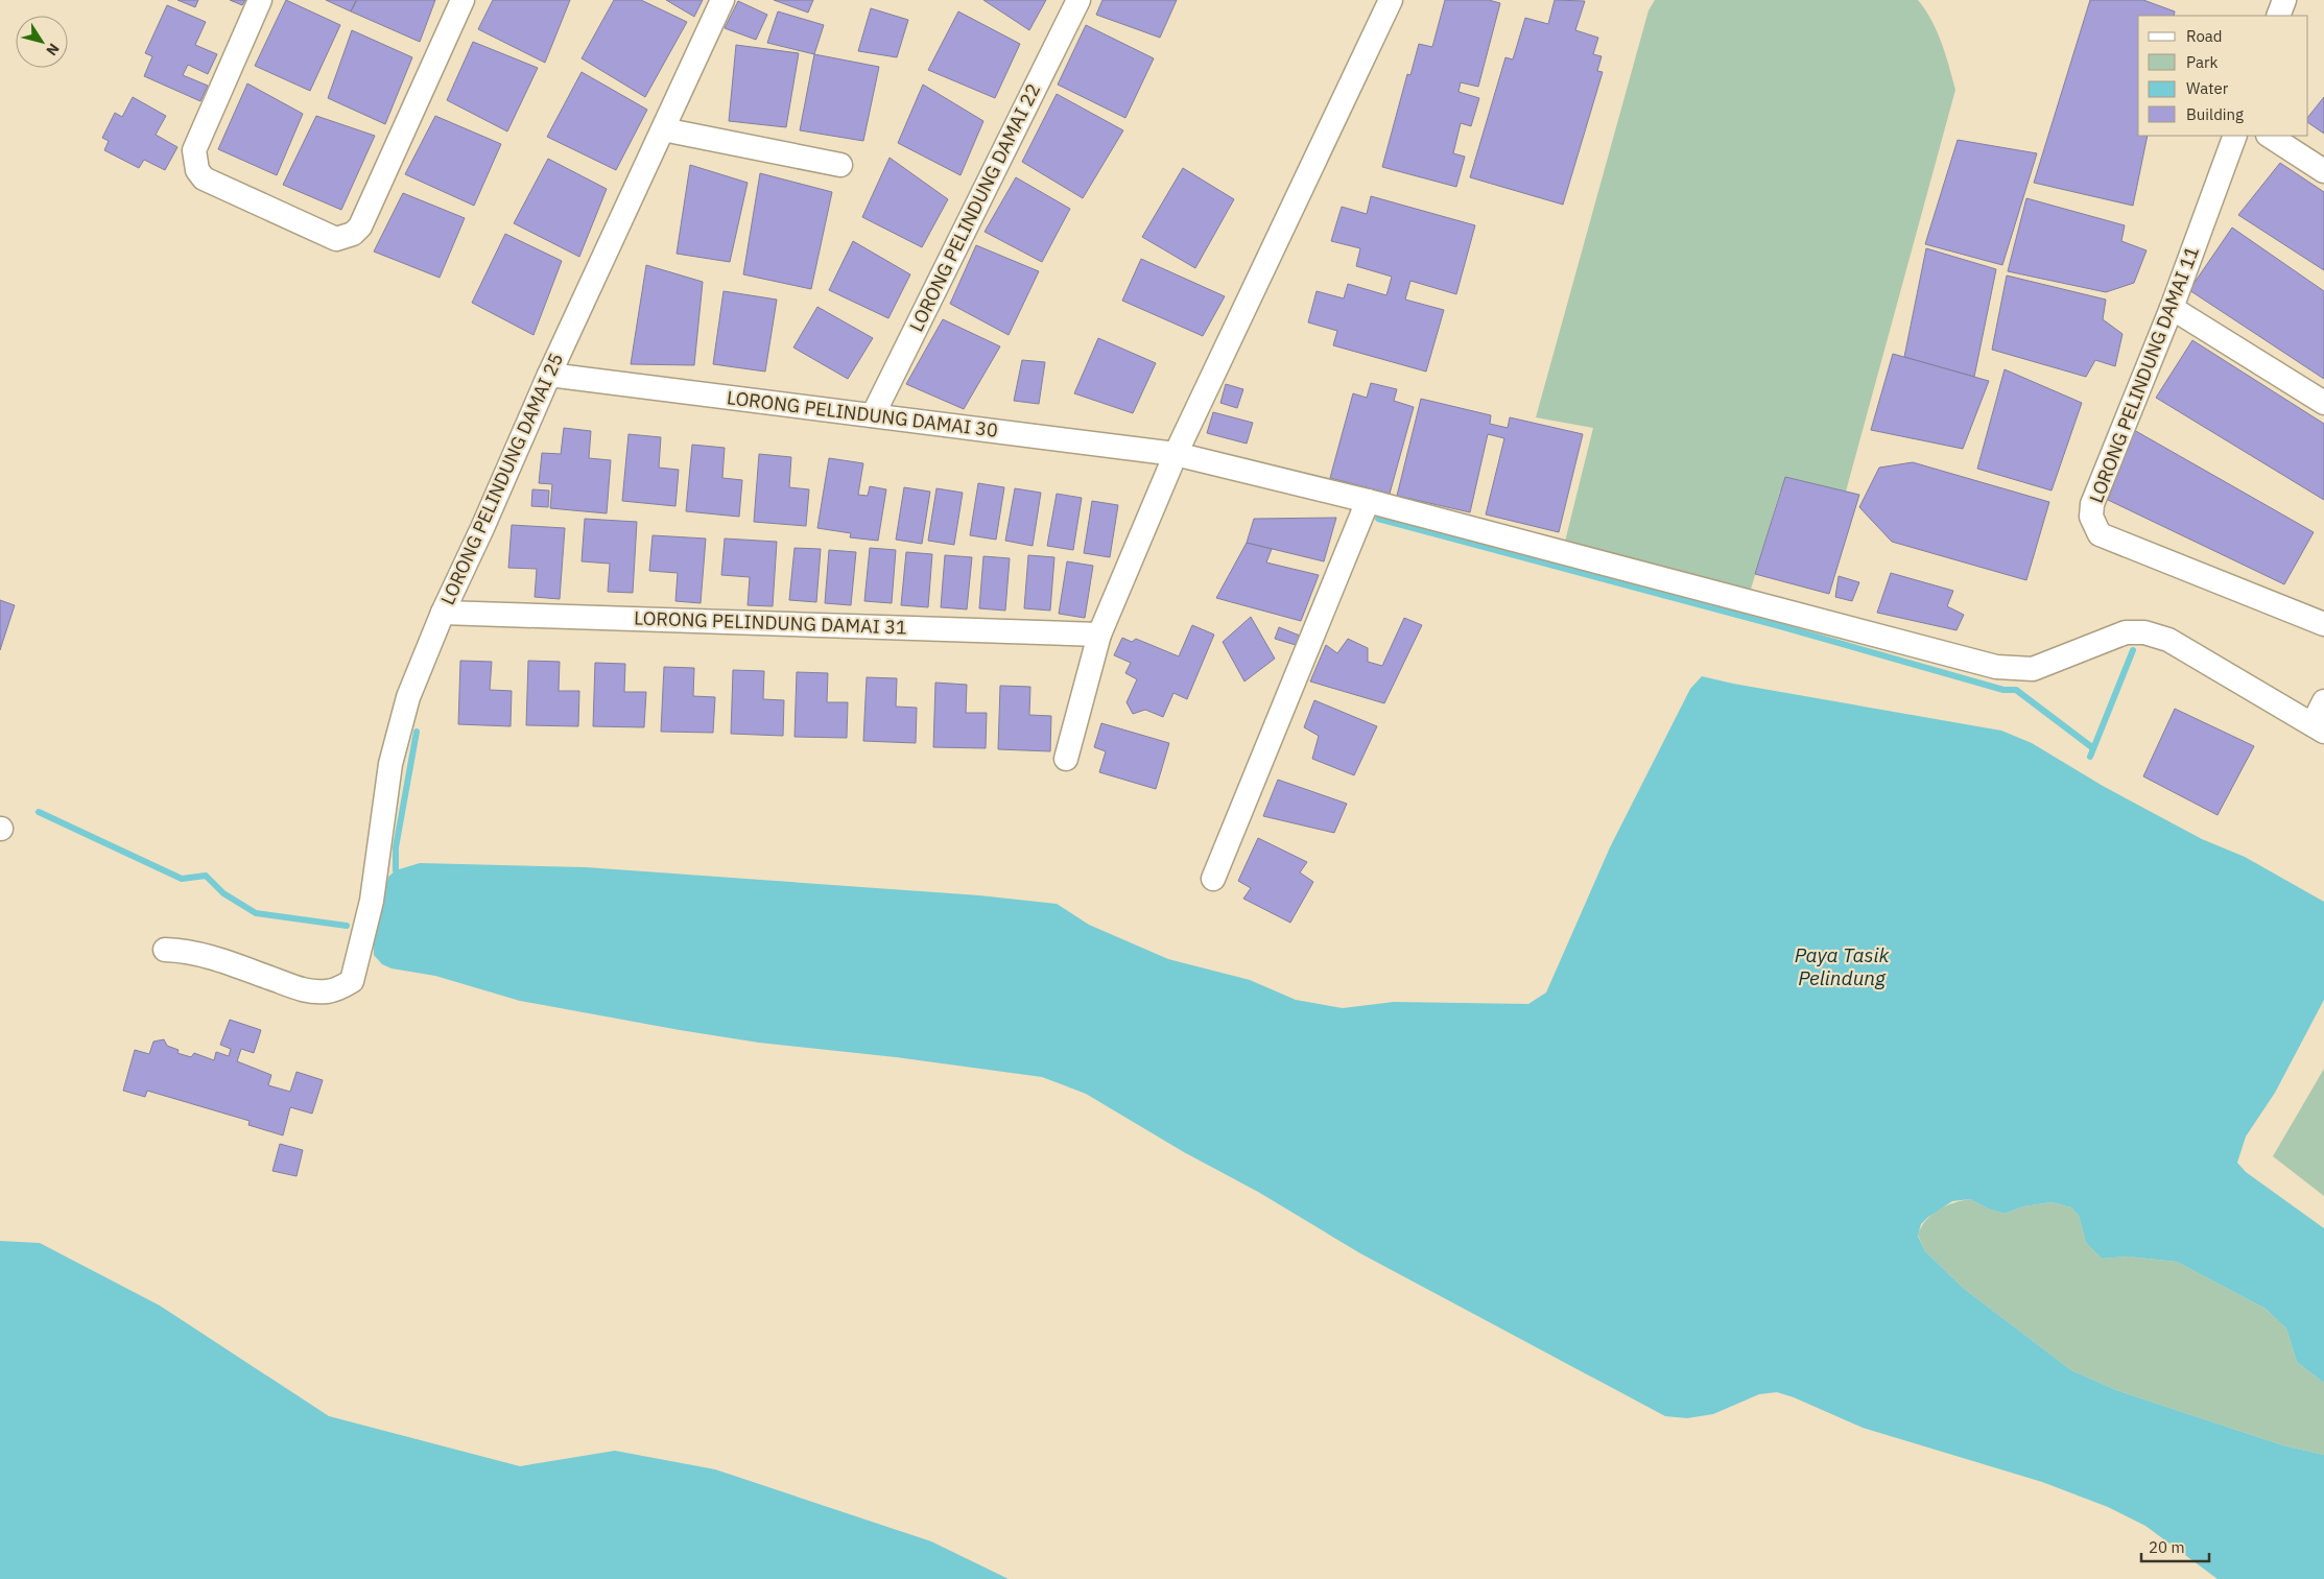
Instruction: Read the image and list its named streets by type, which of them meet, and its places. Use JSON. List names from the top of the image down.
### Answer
{
  "streets": {
    "street": [
      "LORONG PELINDUNG DAMAI 22",
      "LORONG PELINDUNG DAMAI 11",
      "LORONG PELINDUNG DAMAI 30",
      "LORONG PELINDUNG DAMAI 25",
      "LORONG PELINDUNG DAMAI 31"
    ]
  },
  "crossings": [
    ["LORONG PELINDUNG DAMAI 22", "LORONG PELINDUNG DAMAI 30"],
    ["LORONG PELINDUNG DAMAI 30", "LORONG PELINDUNG DAMAI 25"],
    ["LORONG PELINDUNG DAMAI 25", "LORONG PELINDUNG DAMAI 31"]
  ],
  "water": ["Paya Tasik Pelindung"],
  "legend": [
    "Road",
    "Park",
    "Water",
    "Building"
  ],
  "scale_bar": "20 m",
  "north": "bottom right"
}
